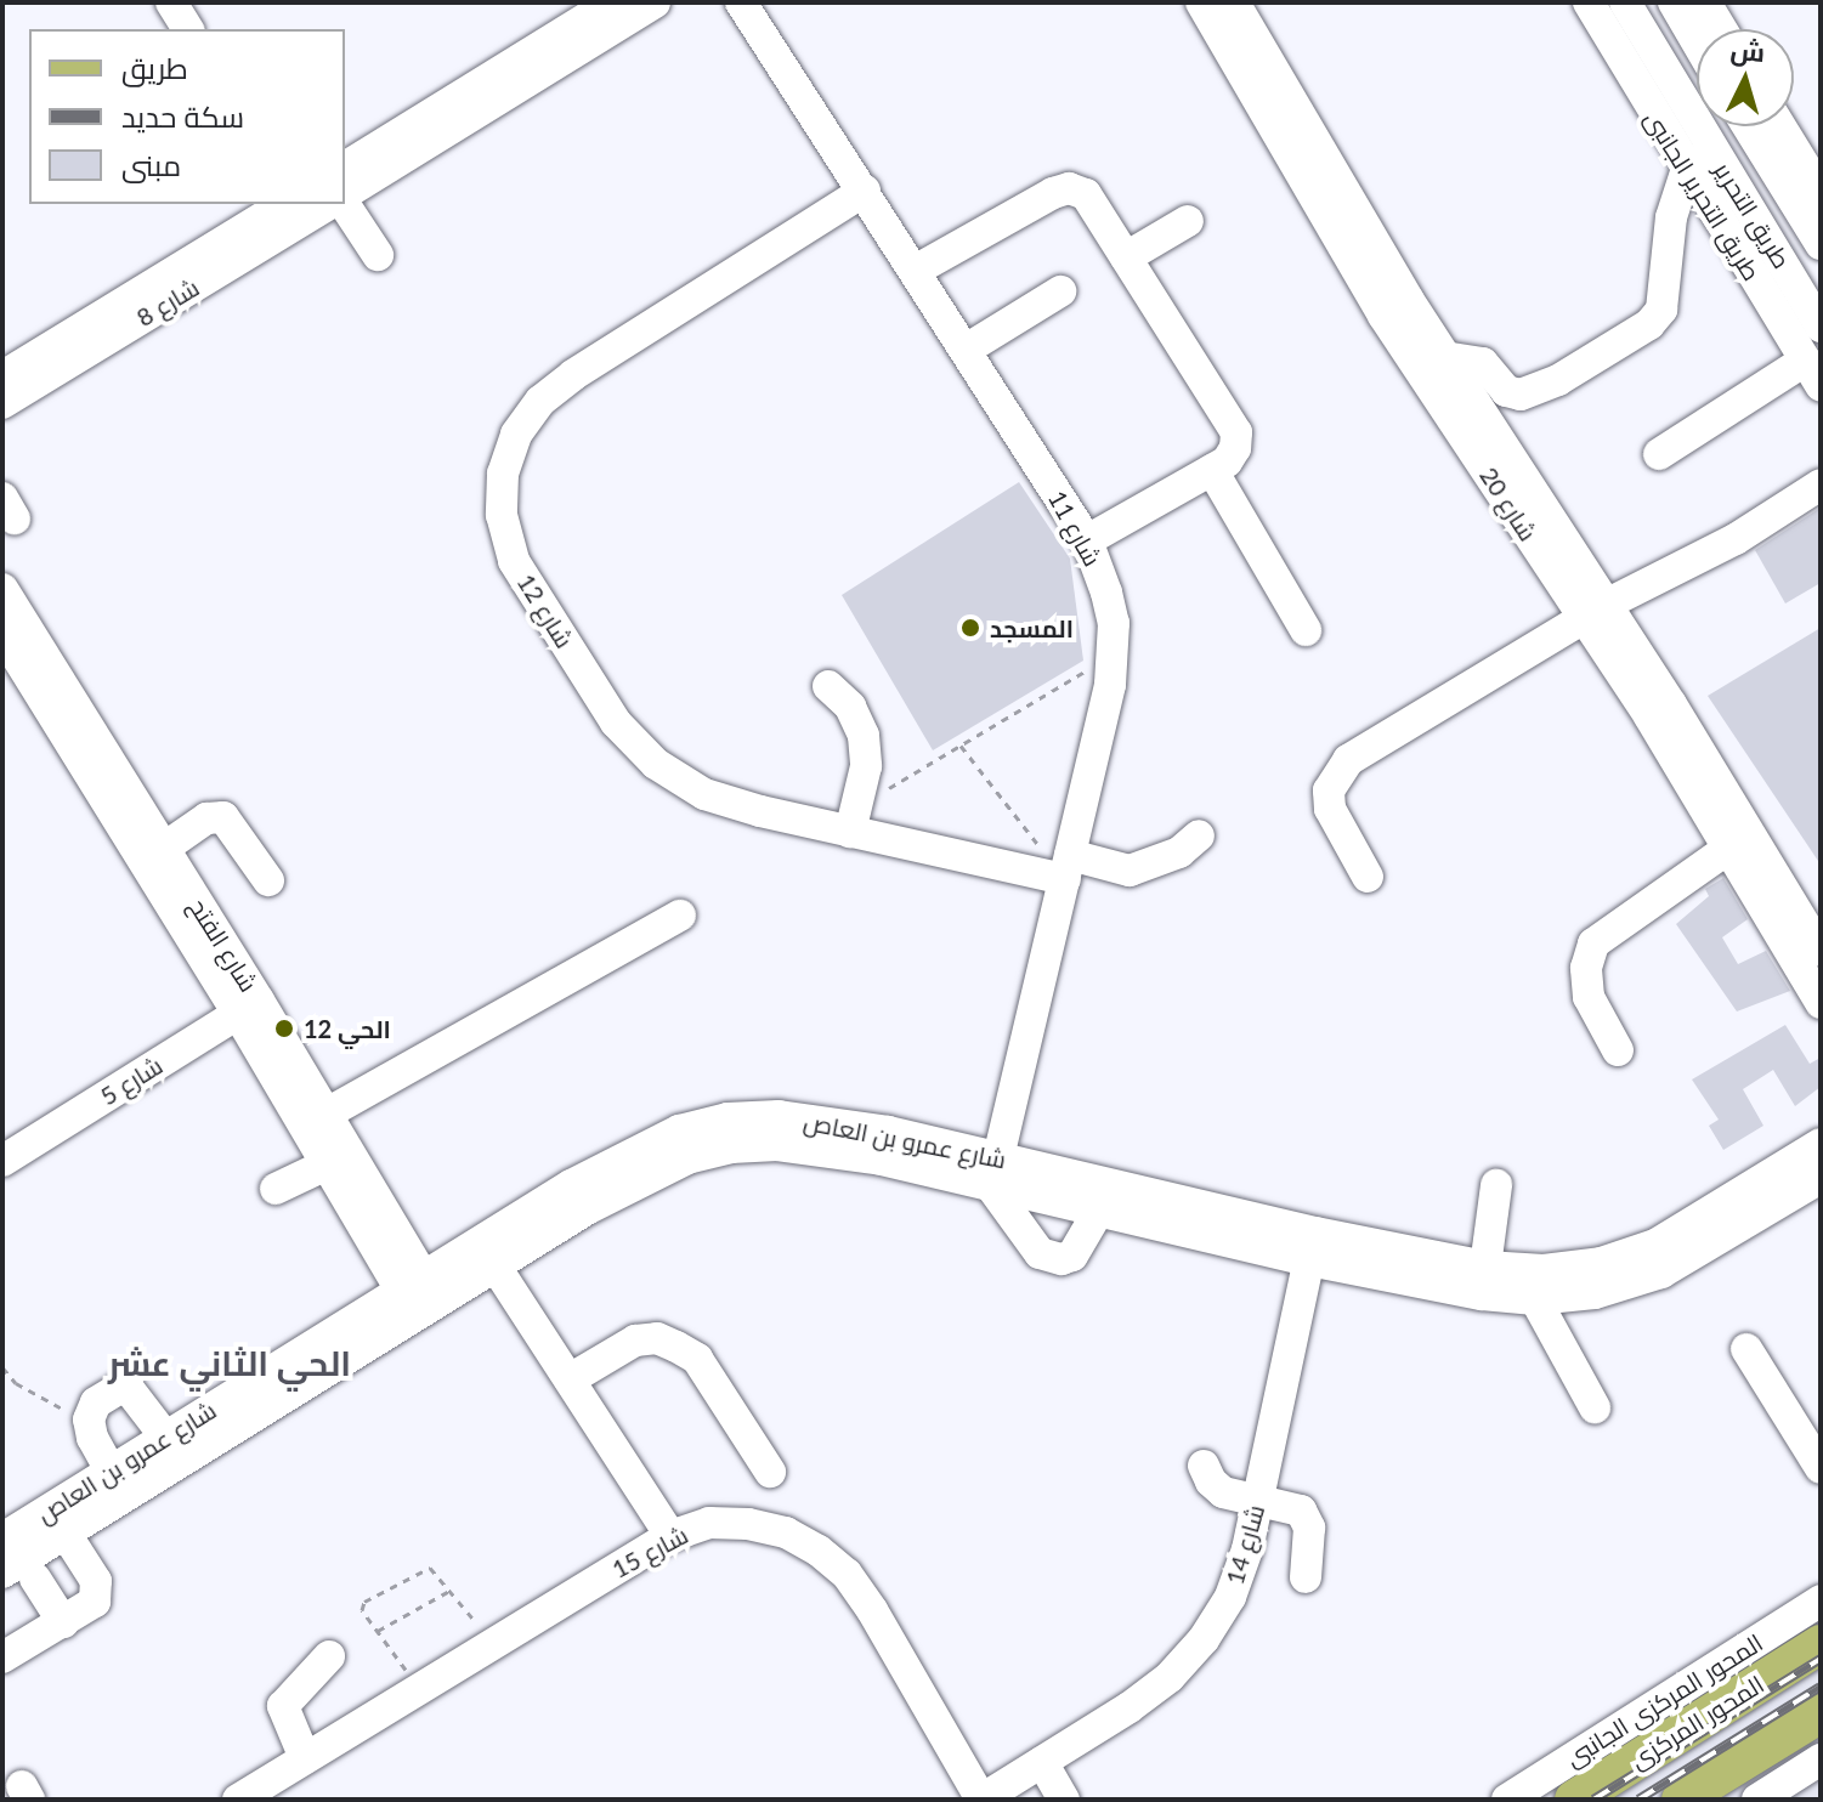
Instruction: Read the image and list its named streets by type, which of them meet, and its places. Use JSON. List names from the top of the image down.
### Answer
{
  "streets": {
    "main road": ["المحور المركزى"],
    "street": [
      "طريق التحرير الجانبى",
      "طريق التحرير",
      "شارع 8",
      "شارع 20",
      "شارع 11",
      "شارع 12",
      "شارع الفتح",
      "شارع 5",
      "شارع عمرو بن العاص",
      "شارع 14",
      "شارع 15",
      "المحور المركزى الجانبى"
    ]
  },
  "crossings": [
    ["طريق التحرير الجانبى", "طريق التحرير"],
    ["شارع 11", "شارع 12"],
    ["شارع 11", "شارع عمرو بن العاص"],
    ["شارع الفتح", "شارع 5"],
    ["شارع الفتح", "شارع عمرو بن العاص"],
    ["شارع عمرو بن العاص", "شارع 14"],
    ["شارع 14", "شارع 15"]
  ],
  "districts": ["الحي الثاني عشر"],
  "places": ["المسجد", "الحي 12"],
  "legend": ["طريق", "سكة حديد", "مبنى"],
  "north": "top"
}
